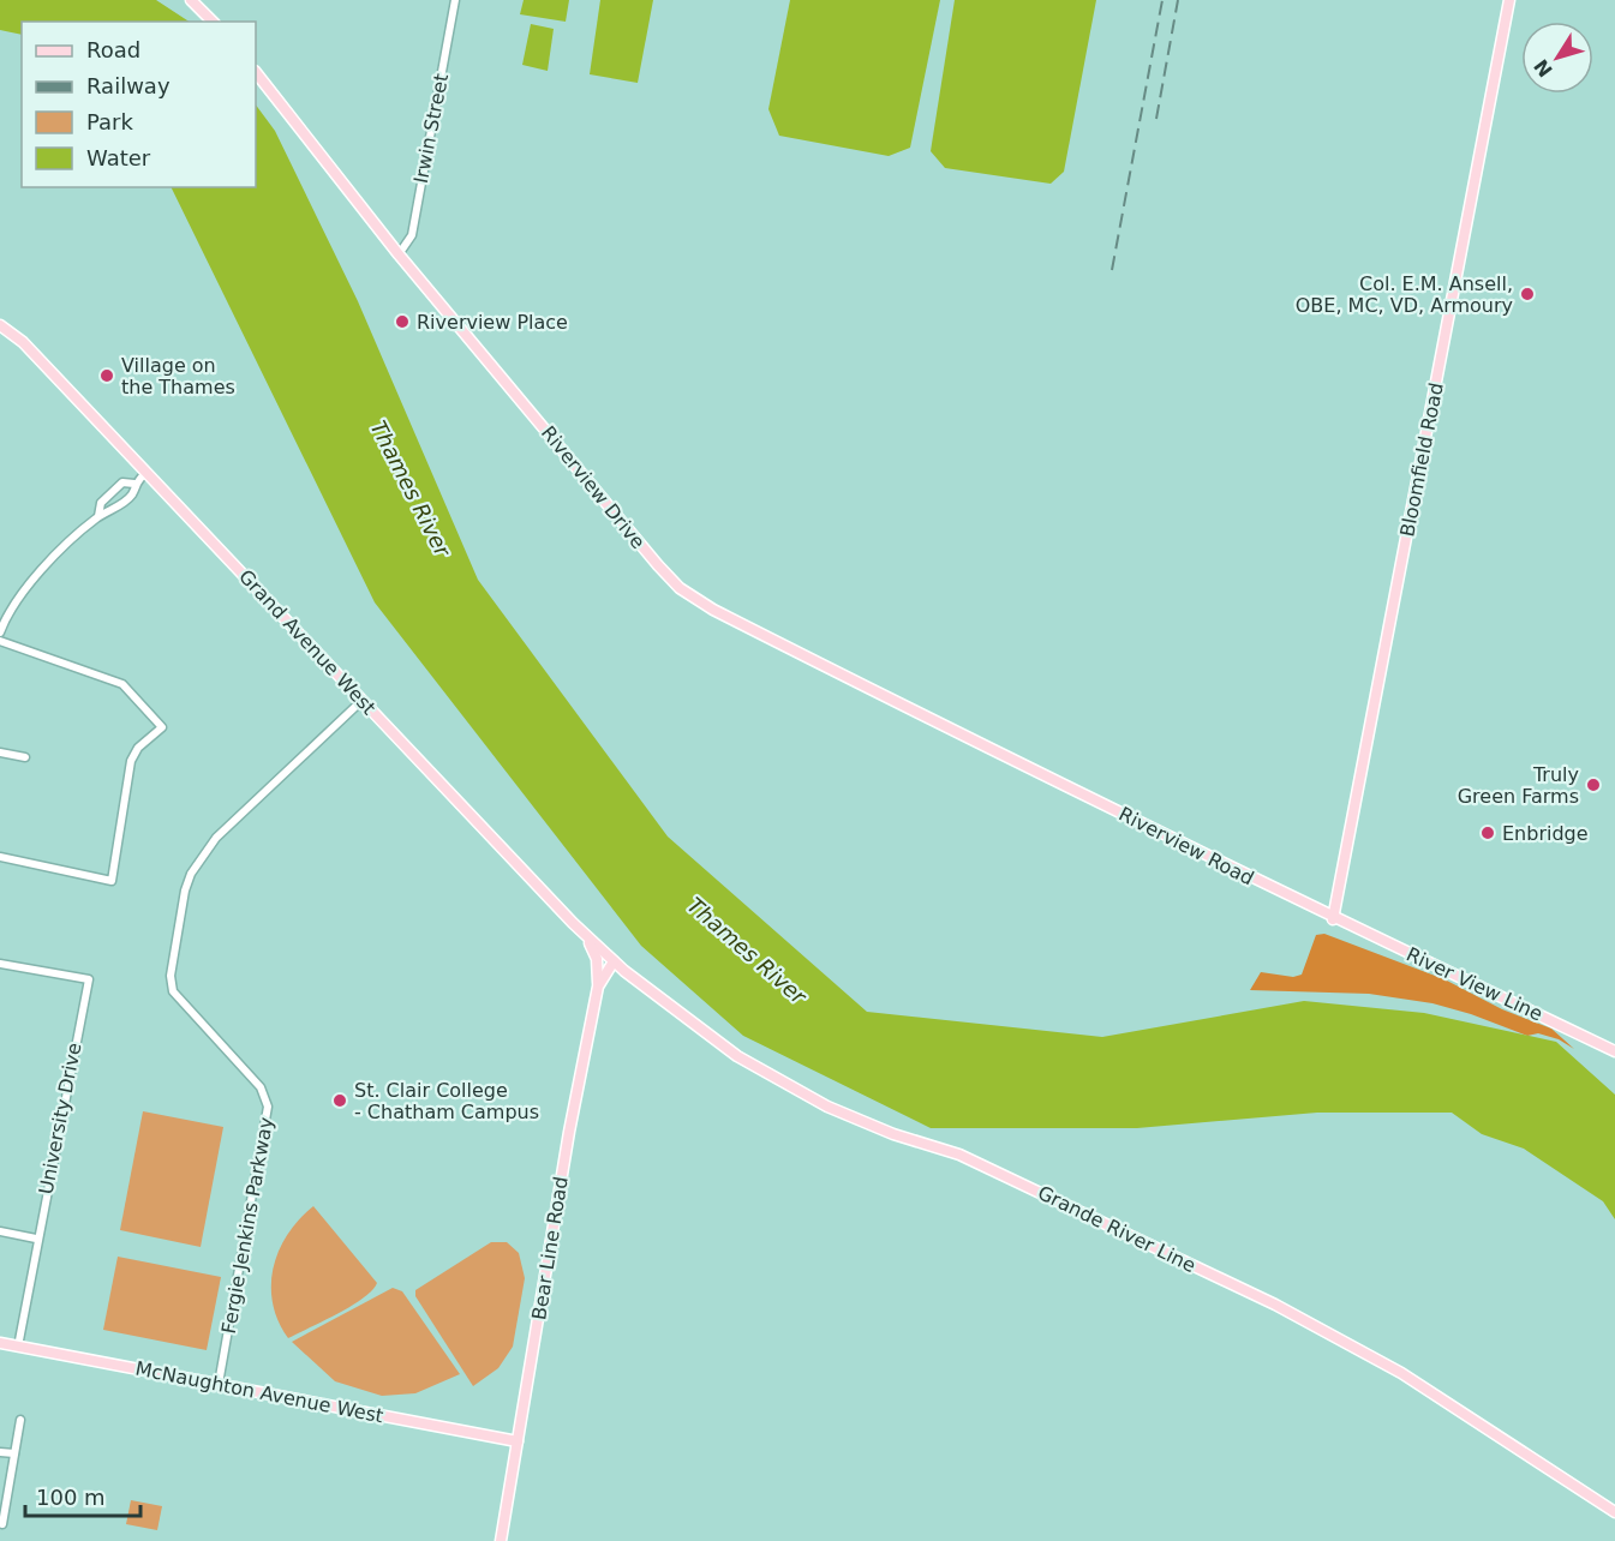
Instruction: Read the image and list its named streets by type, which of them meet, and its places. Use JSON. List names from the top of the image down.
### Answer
{
  "streets": {
    "main road": [
      "Bloomfield Road",
      "Riverview Drive",
      "Grand Avenue West",
      "Riverview Road",
      "River View Line",
      "Grande River Line",
      "Bear Line Road",
      "McNaughton Avenue West"
    ],
    "street": ["Irwin Street", "University Drive", "Fergie Jenkins Parkway"]
  },
  "crossings": [
    ["Irwin Street", "Riverview Drive"],
    ["Bloomfield Road", "Riverview Road"],
    ["Bloomfield Road", "River View Line"],
    ["Riverview Drive", "Riverview Road"],
    ["Grand Avenue West", "Fergie Jenkins Parkway"],
    ["Grand Avenue West", "Grande River Line"],
    ["Grand Avenue West", "Bear Line Road"],
    ["Riverview Road", "River View Line"],
    ["University Drive", "McNaughton Avenue West"],
    ["Fergie Jenkins Parkway", "McNaughton Avenue West"],
    ["Grande River Line", "Bear Line Road"],
    ["Bear Line Road", "McNaughton Avenue West"]
  ],
  "water": ["Thames River"],
  "places": [
    "Col. E.M. Ansell, OBE, MC, VD, Armoury",
    "Riverview Place",
    "Village on the Thames",
    "Truly Green Farms",
    "Enbridge",
    "St. Clair College - Chatham Campus"
  ],
  "legend": [
    "Road",
    "Railway",
    "Park",
    "Water"
  ],
  "scale_bar": "100 m",
  "north": "bottom left"
}
